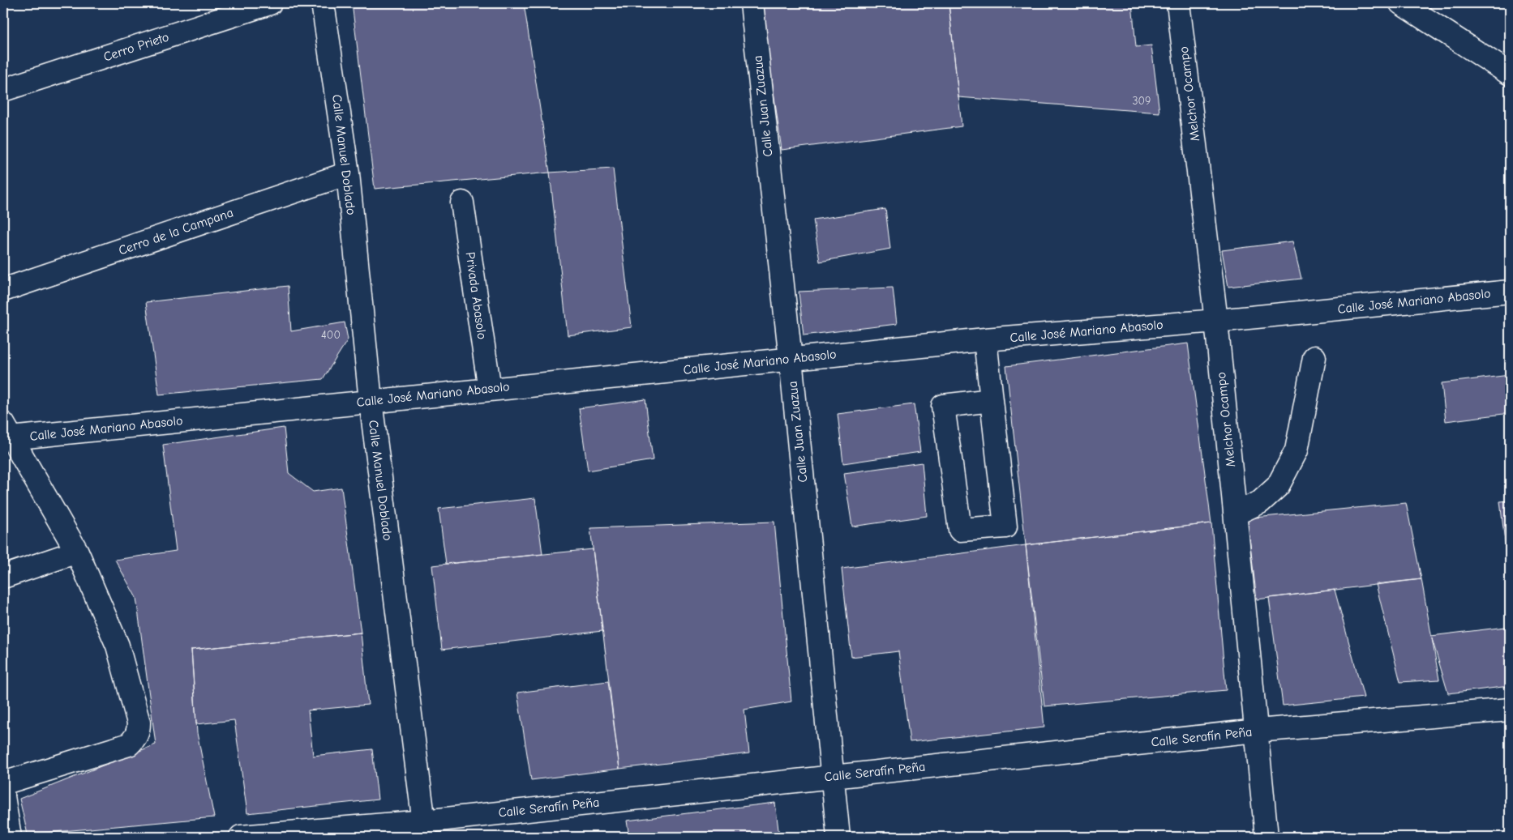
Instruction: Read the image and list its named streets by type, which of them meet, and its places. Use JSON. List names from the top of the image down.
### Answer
{
  "streets": {
    "street": [
      "Cerro Prieto",
      "Melchor Ocampo",
      "Calle Juan Zuazua",
      "Calle Manuel Doblado",
      "Cerro de la Campana",
      "Privada Abasolo",
      "Calle José Mariano Abasolo",
      "Calle Serafín Peña"
    ]
  },
  "crossings": [
    ["Melchor Ocampo", "Calle José Mariano Abasolo"],
    ["Melchor Ocampo", "Calle Serafín Peña"],
    ["Calle Juan Zuazua", "Calle José Mariano Abasolo"],
    ["Calle Juan Zuazua", "Calle Serafín Peña"],
    ["Calle Manuel Doblado", "Cerro de la Campana"],
    ["Calle Manuel Doblado", "Calle José Mariano Abasolo"],
    ["Calle Manuel Doblado", "Calle Serafín Peña"],
    ["Privada Abasolo", "Calle José Mariano Abasolo"]
  ],
  "house_numbers": ["309", "400"]
}
